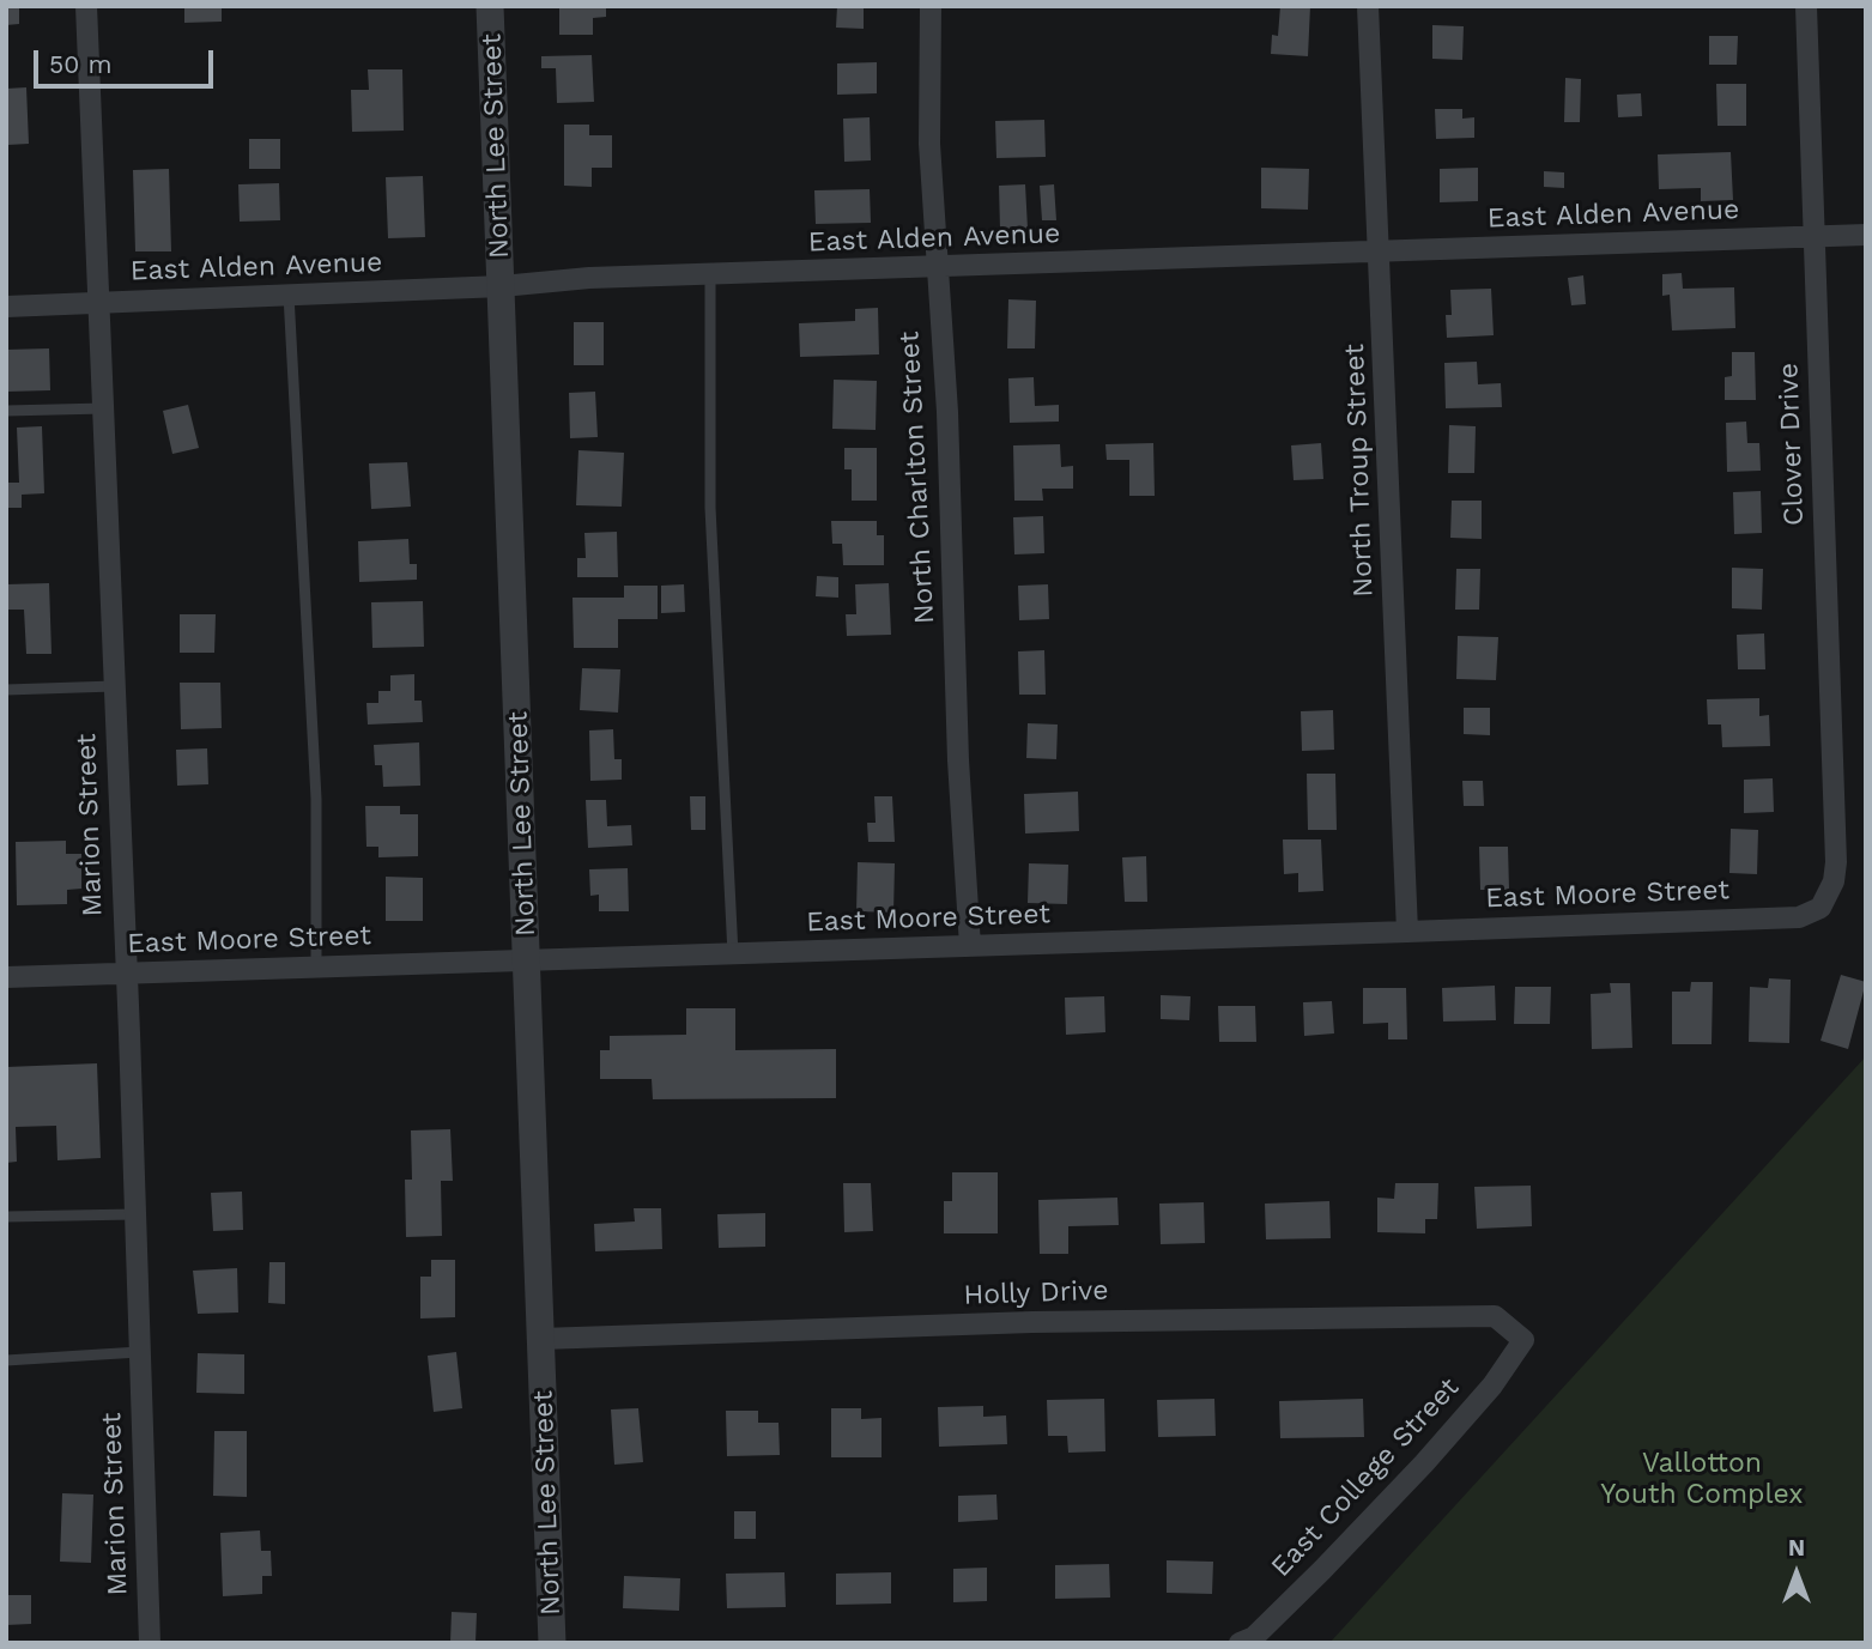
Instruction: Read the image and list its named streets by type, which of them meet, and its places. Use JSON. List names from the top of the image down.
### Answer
{
  "streets": {
    "street": [
      "North Lee Street",
      "East Alden Avenue",
      "Clover Drive",
      "North Troup Street",
      "North Charlton Street",
      "Marion Street",
      "East Moore Street",
      "Holly Drive",
      "East College Street"
    ]
  },
  "crossings": [
    ["North Lee Street", "East Alden Avenue"],
    ["North Lee Street", "East Moore Street"],
    ["North Lee Street", "Holly Drive"],
    ["East Alden Avenue", "Clover Drive"],
    ["East Alden Avenue", "North Troup Street"],
    ["East Alden Avenue", "North Charlton Street"],
    ["East Alden Avenue", "Marion Street"],
    ["Clover Drive", "East Moore Street"],
    ["North Troup Street", "East Moore Street"],
    ["North Charlton Street", "East Moore Street"],
    ["Marion Street", "East Moore Street"],
    ["Holly Drive", "East College Street"]
  ],
  "parks": ["Vallotton Youth Complex"],
  "scale_bar": "50 m",
  "north": "top"
}
